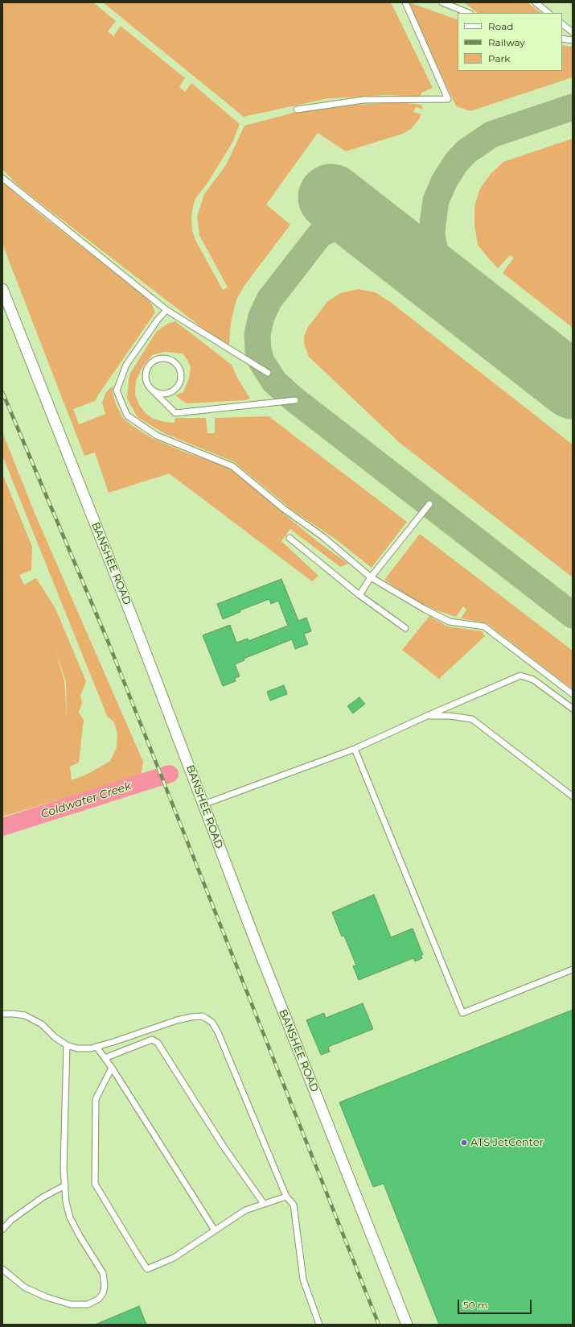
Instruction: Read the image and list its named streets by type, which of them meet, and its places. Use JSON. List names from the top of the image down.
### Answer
{
  "streets": {
    "street": ["BANSHEE ROAD"]
  },
  "water": ["Coldwater Creek"],
  "places": ["ATS JetCenter"],
  "legend": ["Road", "Railway", "Park"],
  "scale_bar": "50 m"
}
